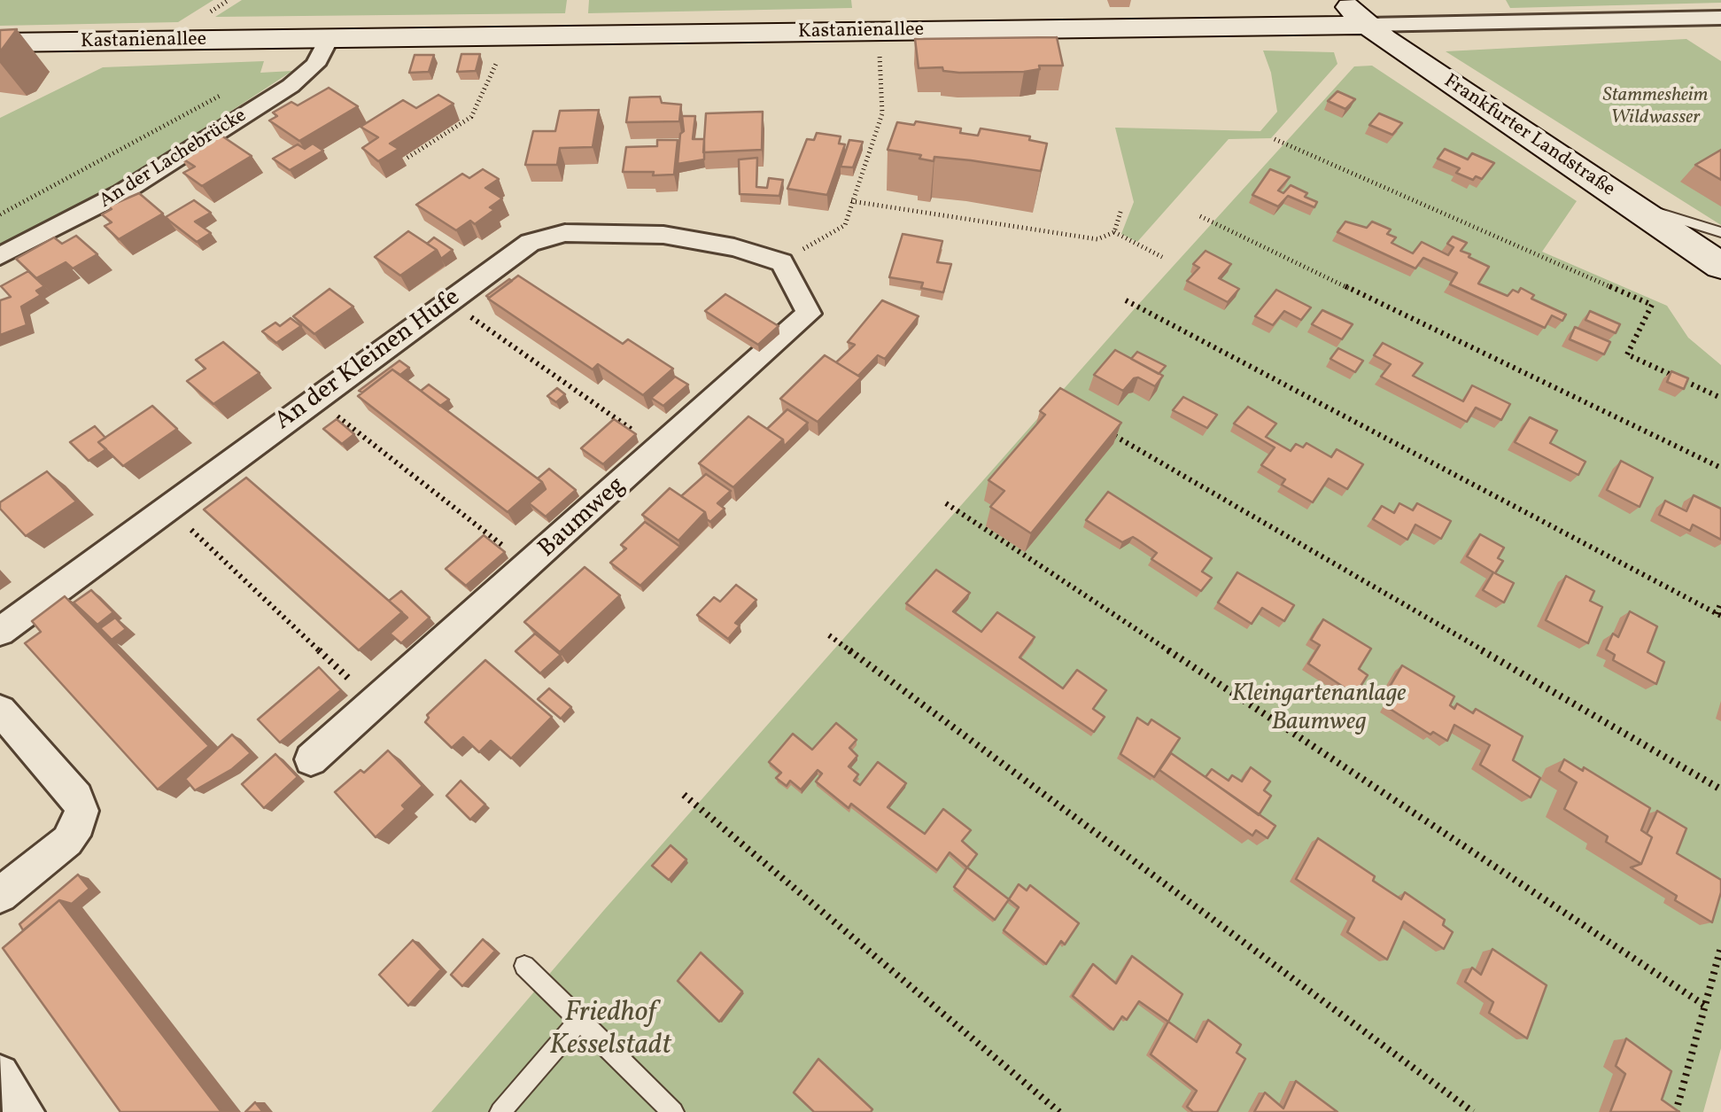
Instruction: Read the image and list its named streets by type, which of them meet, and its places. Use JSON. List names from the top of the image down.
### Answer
{
  "streets": {
    "street": [
      "Kastanienallee",
      "Frankfurter Landstraße",
      "An der Lachebrücke",
      "An der Kleinen Hufe",
      "Baumweg"
    ]
  },
  "crossings": [
    ["Kastanienallee", "Frankfurter Landstraße"],
    ["Kastanienallee", "An der Lachebrücke"],
    ["An der Kleinen Hufe", "Baumweg"]
  ],
  "parks": ["Stammesheim Wildwasser", "Kleingartenanlage Baumweg", "Friedhof Kesselstadt"]
}
